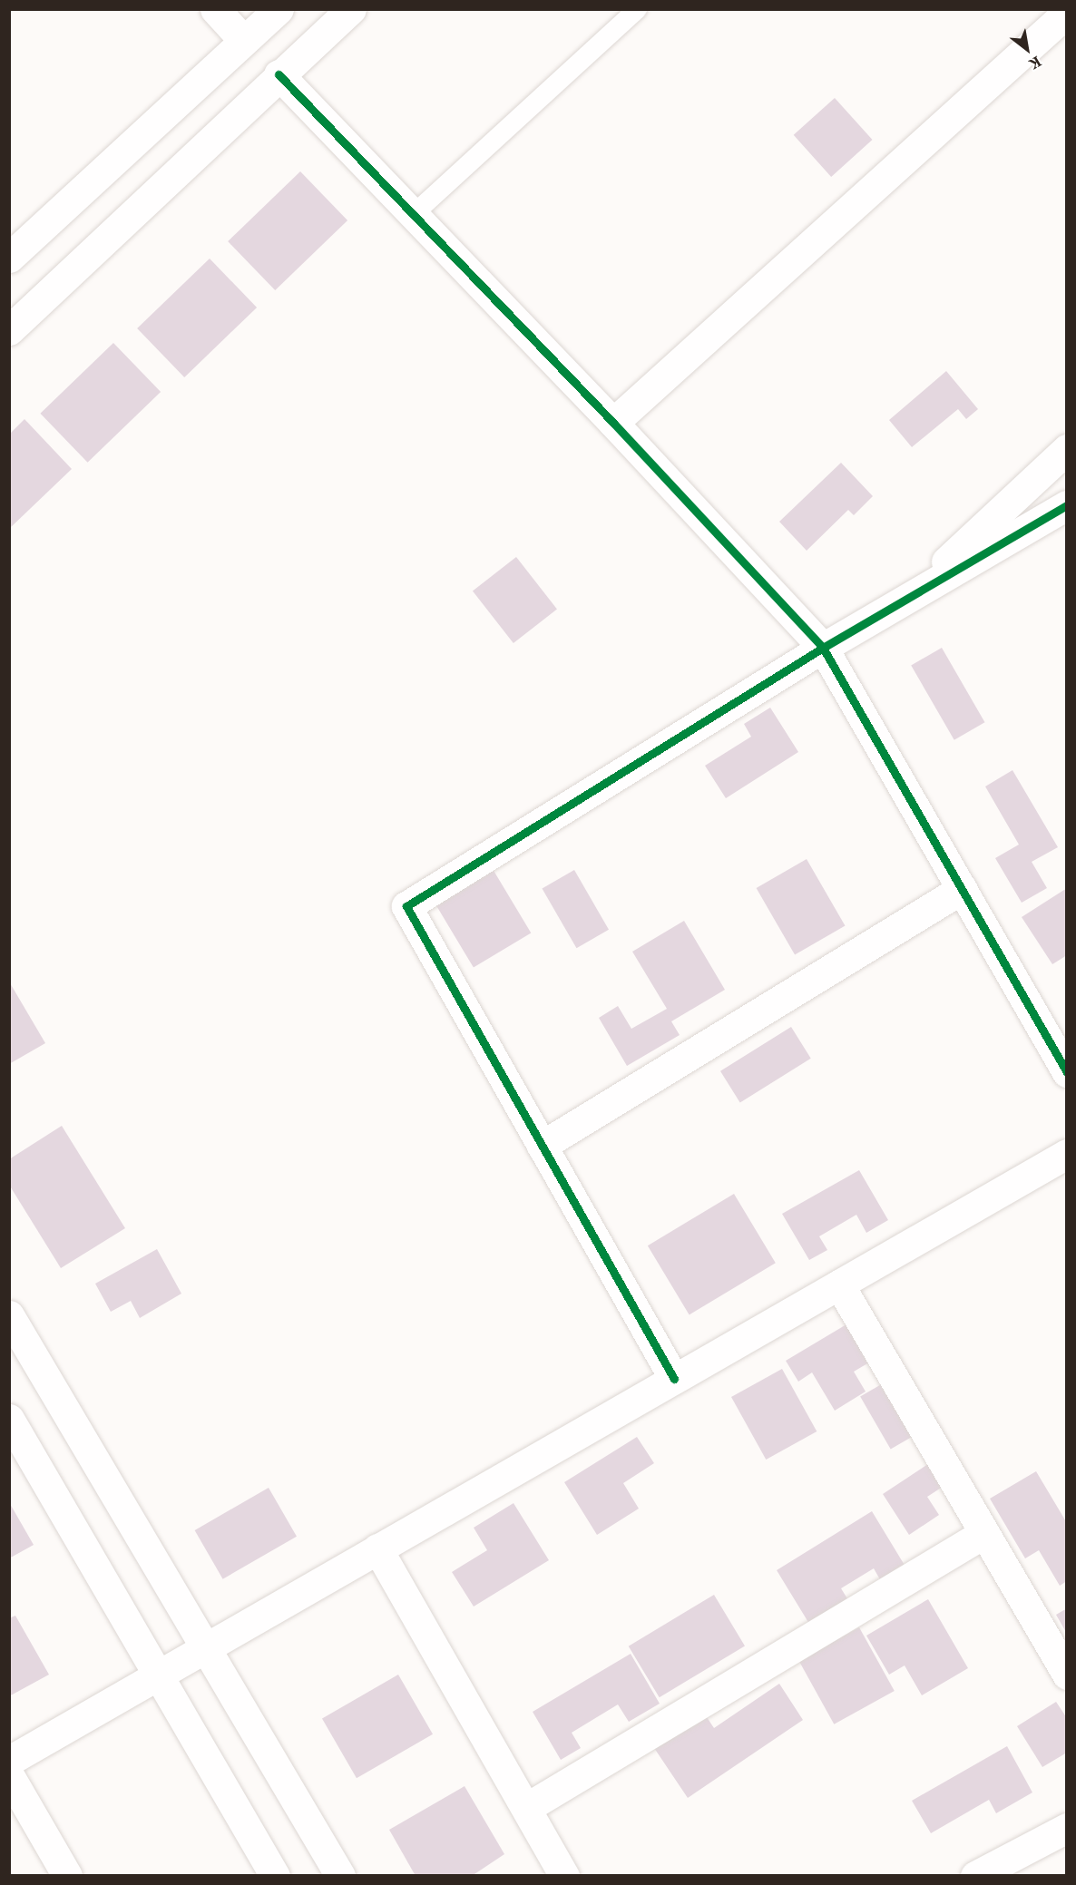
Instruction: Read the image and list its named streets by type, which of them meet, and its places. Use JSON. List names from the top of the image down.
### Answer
{
  "north": "bottom right"
}
